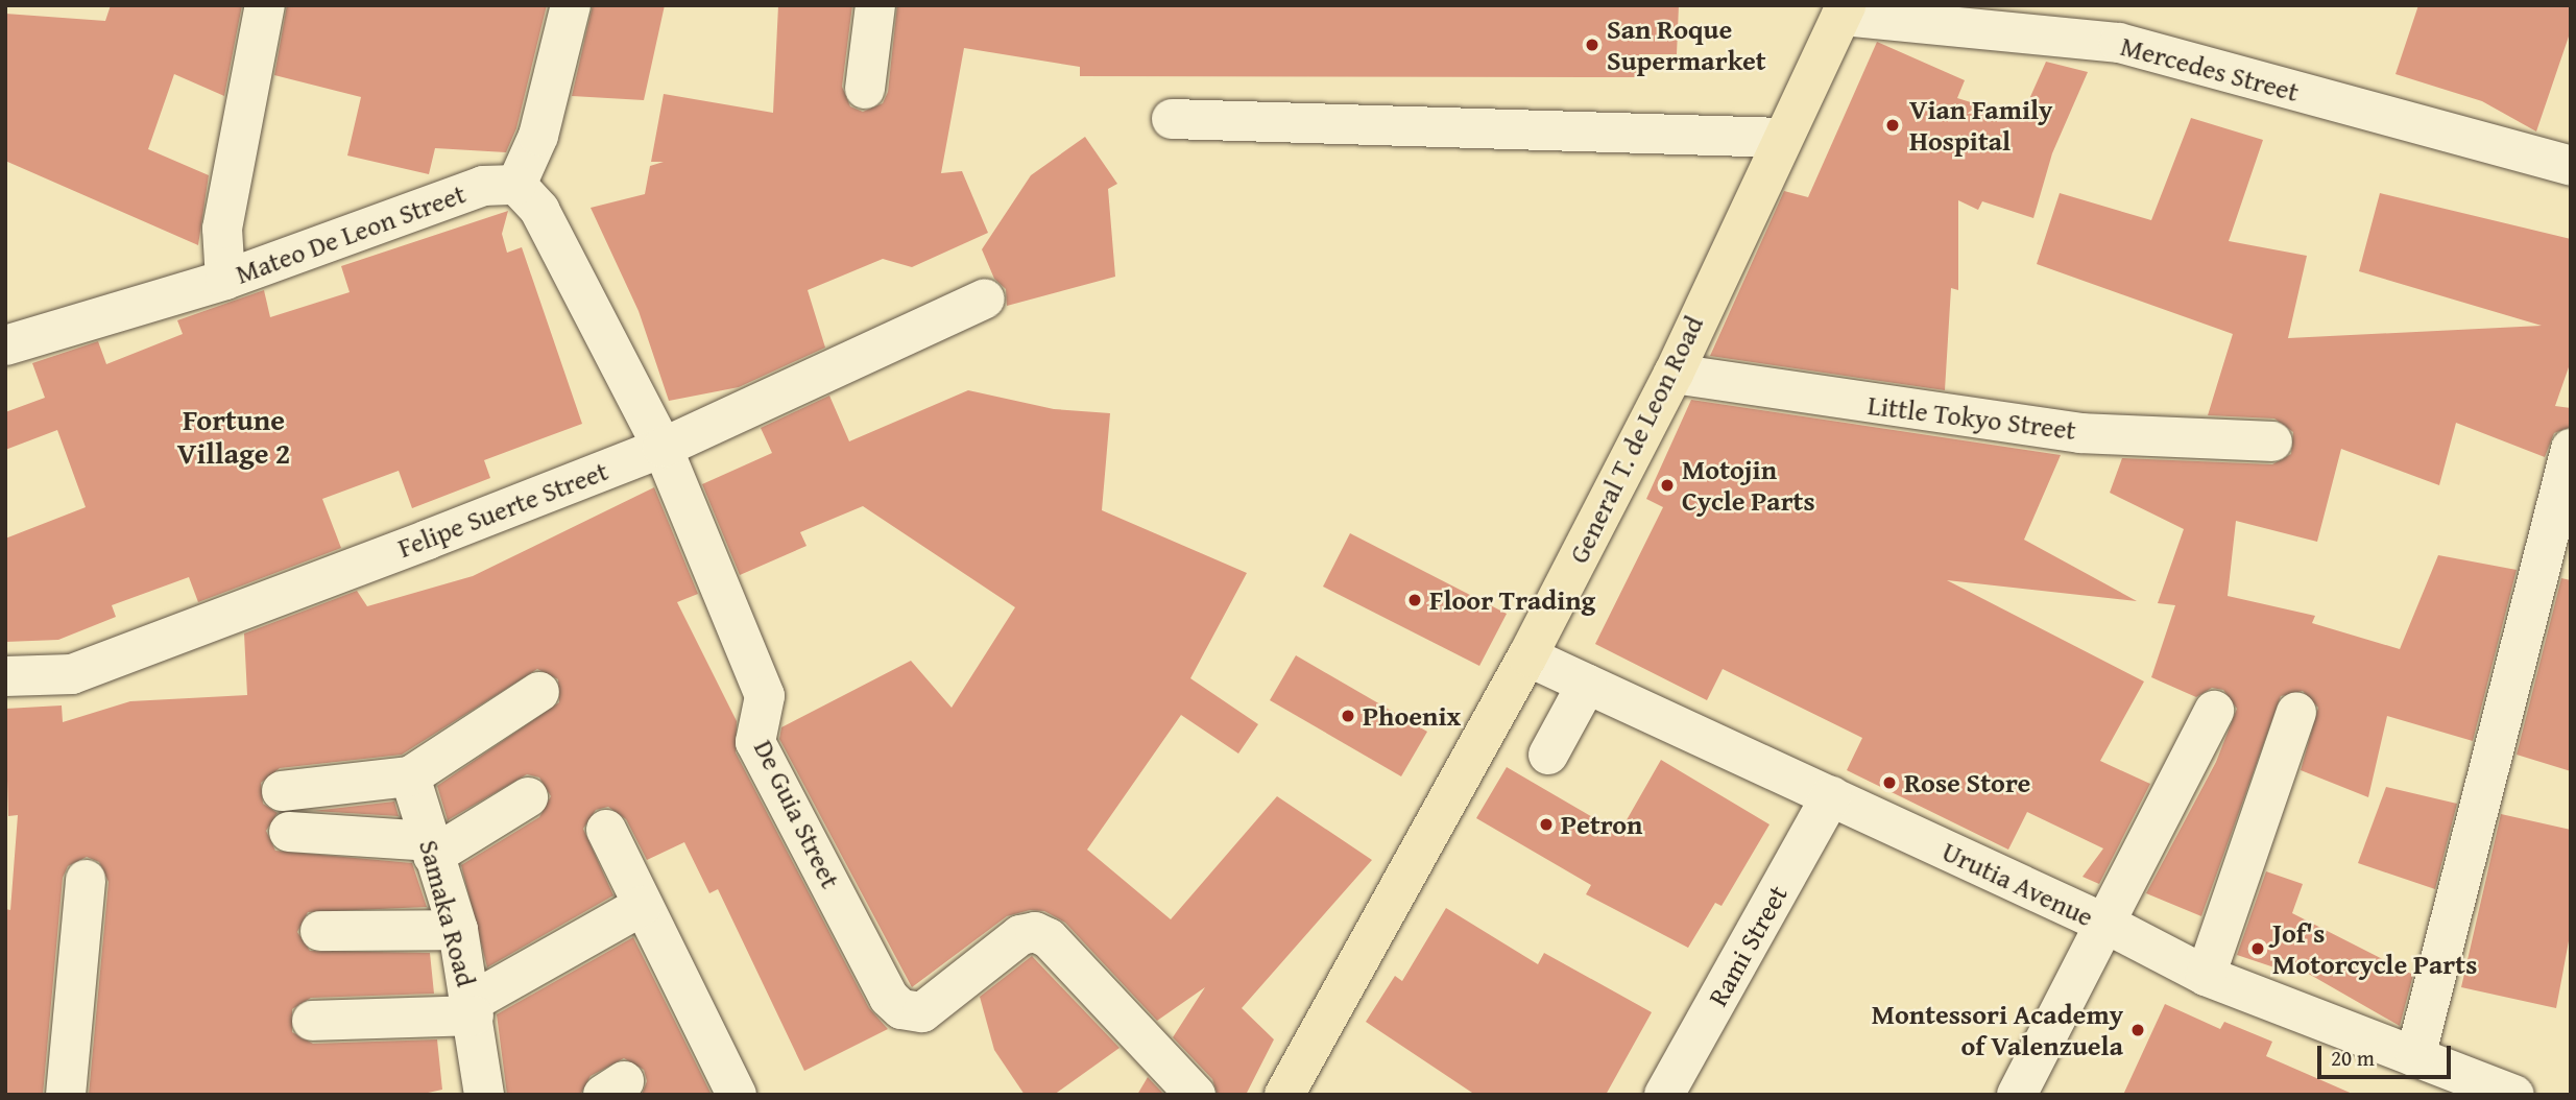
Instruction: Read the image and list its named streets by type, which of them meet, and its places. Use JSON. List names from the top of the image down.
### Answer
{
  "streets": {
    "main road": ["General T. de Leon Road"],
    "street": [
      "Mercedes Street",
      "Mateo De Leon Street",
      "Little Tokyo Street",
      "Felipe Suerte Street",
      "De Guia Street",
      "Urutia Avenue",
      "Samaka Road",
      "Rami Street"
    ]
  },
  "crossings": [
    ["Mercedes Street", "General T. de Leon Road"],
    ["Mateo De Leon Street", "De Guia Street"],
    ["Little Tokyo Street", "General T. de Leon Road"],
    ["General T. de Leon Road", "Urutia Avenue"],
    ["Felipe Suerte Street", "De Guia Street"],
    ["Urutia Avenue", "Rami Street"]
  ],
  "districts": ["Fortune Village 2"],
  "places": [
    "San Roque Supermarket",
    "Vian Family Hospital",
    "Motojin Cycle Parts",
    "Floor Trading",
    "Phoenix",
    "Rose Store",
    "Petron",
    "Jof's Motorcycle Parts",
    "Montessori Academy of Valenzuela"
  ],
  "scale_bar": "20 m"
}
